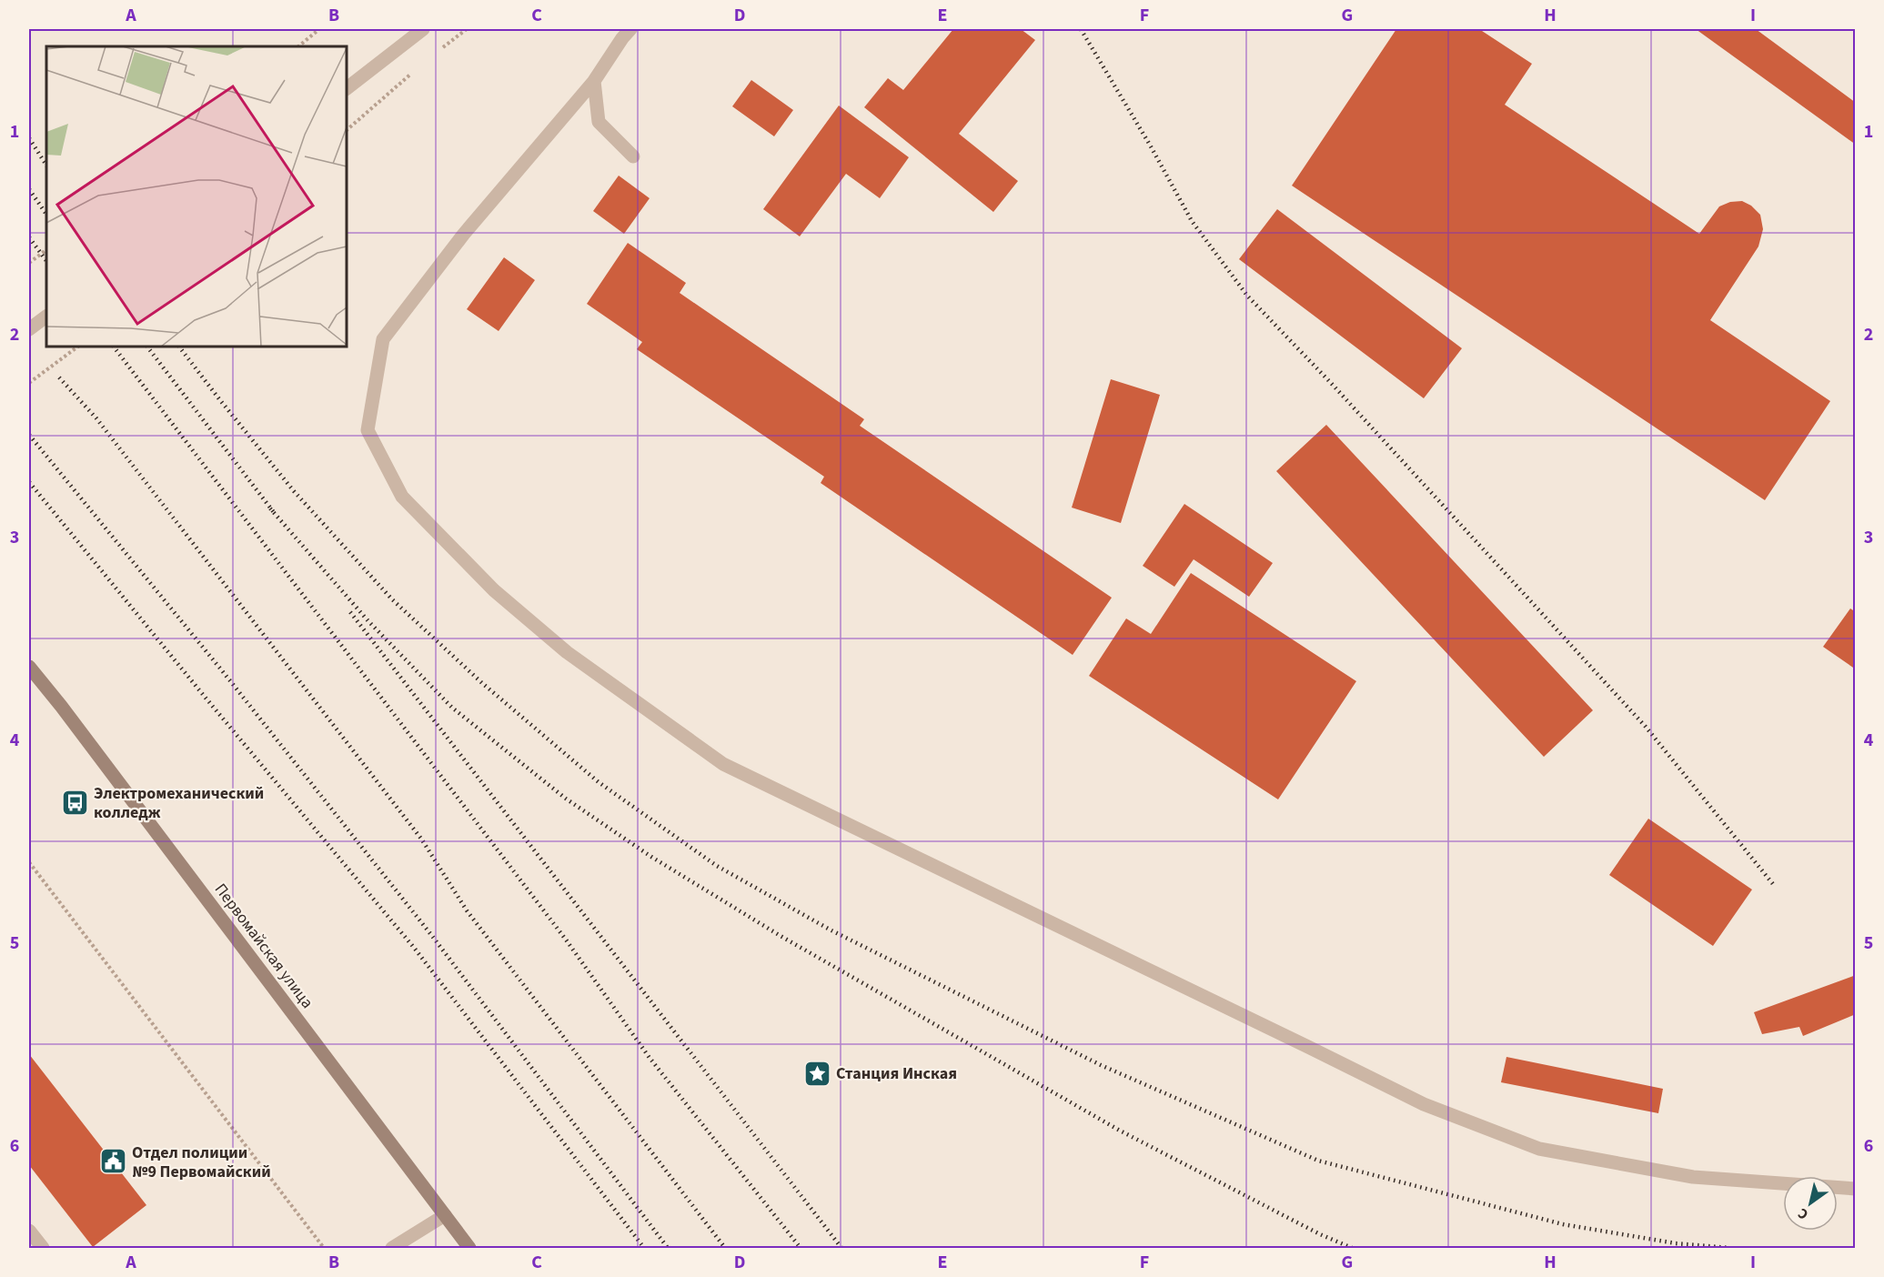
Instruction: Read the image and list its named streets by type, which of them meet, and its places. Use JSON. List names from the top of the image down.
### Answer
{
  "streets": {
    "main road": ["Первомайская улица"]
  },
  "places": {
    "bus stop": ["Электромеханический колледж"],
    "place": ["Станция Инская"],
    "public building": ["Отдел полиции №9 Первомайский"]
  },
  "north": "bottom left",
  "grid": {
    "columns": [
      "A",
      "B",
      "C",
      "D",
      "E",
      "F",
      "G",
      "H",
      "I"
    ],
    "rows": [
      "1",
      "2",
      "3",
      "4",
      "5",
      "6"
    ]
  }
}
